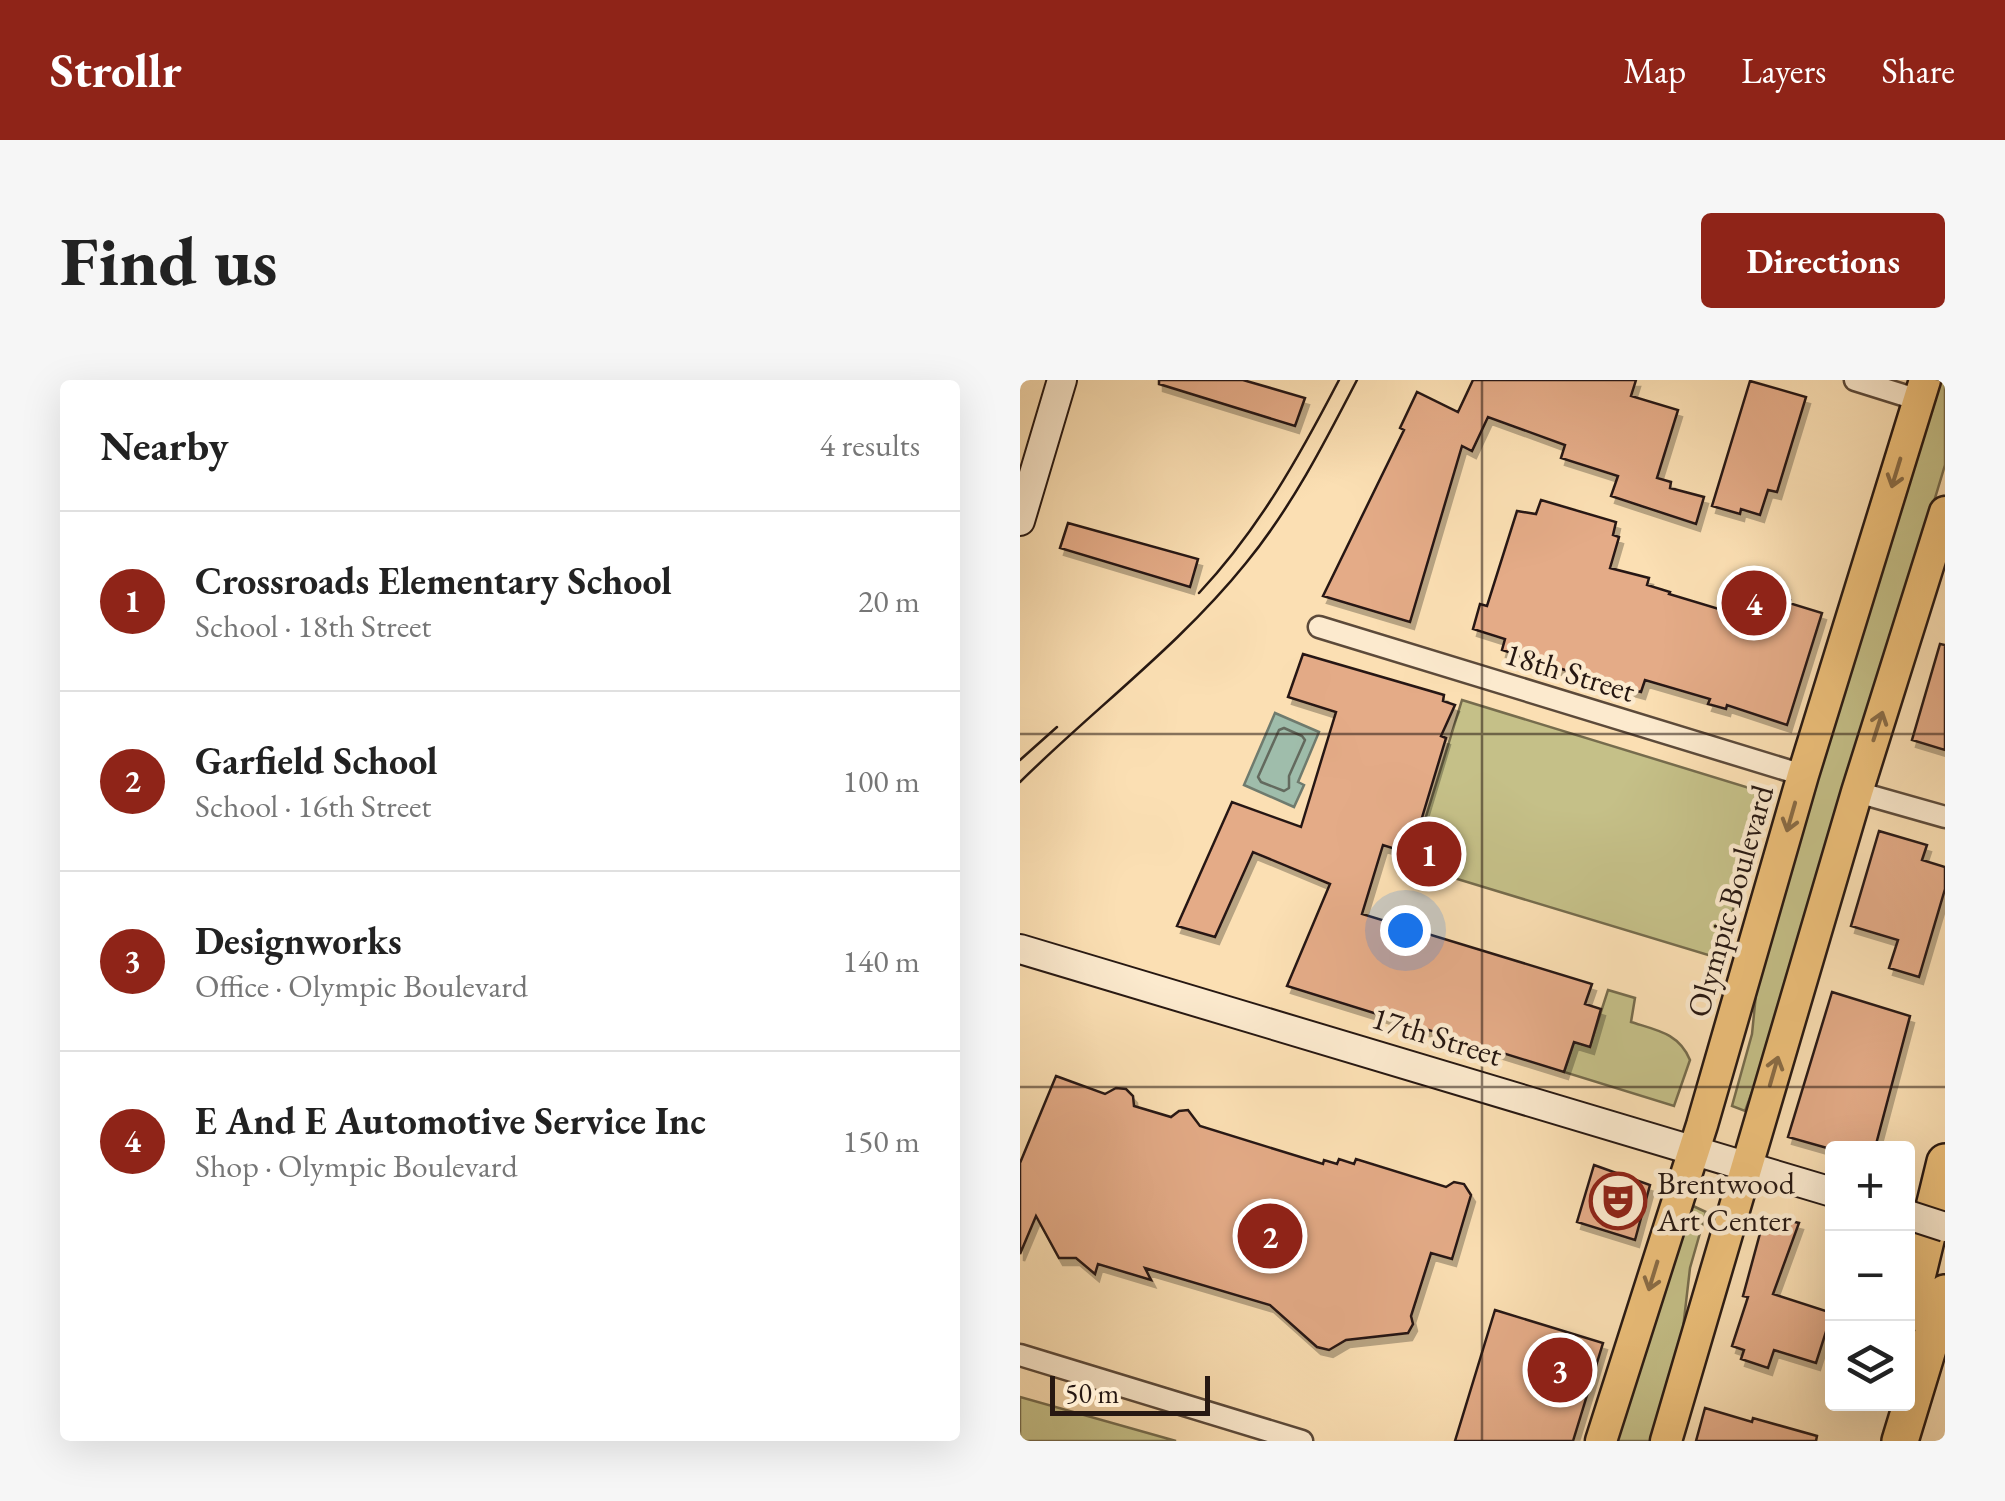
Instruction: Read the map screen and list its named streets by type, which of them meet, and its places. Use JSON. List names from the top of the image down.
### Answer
{
  "streets": {
    "main road": ["Olympic Boulevard"],
    "street": ["18th Street", "17th Street"]
  },
  "crossings": [
    ["18th Street", "Olympic Boulevard"],
    ["Olympic Boulevard", "17th Street"]
  ],
  "places": {
    "theatre": ["Brentwood Art Center"]
  },
  "scale_bar": "50 m",
  "page": {
    "header": "Strollr",
    "nav": ["Map", "Layers", "Share"],
    "buttons": "Directions",
    "title": "Find us",
    "heading": ["Nearby", "4 results"],
    "list": [
      {
        "mark": "1",
        "name": "Crossroads Elementary School",
        "note": "School · 18th Street",
        "value": "20 m"
      },
      {
        "mark": "2",
        "name": "Garfield School",
        "note": "School · 16th Street",
        "value": "100 m"
      },
      {
        "mark": "3",
        "name": "Designworks",
        "note": "Office · Olympic Boulevard",
        "value": "140 m"
      },
      {
        "mark": "4",
        "name": "E And E Automotive Service Inc",
        "note": "Shop · Olympic Boulevard",
        "value": "150 m"
      }
    ],
    "pins": [
      "4",
      "1",
      "2",
      "3"
    ],
    "map_buttons": ["+", "−"],
    "scale": "50 m"
  }
}
